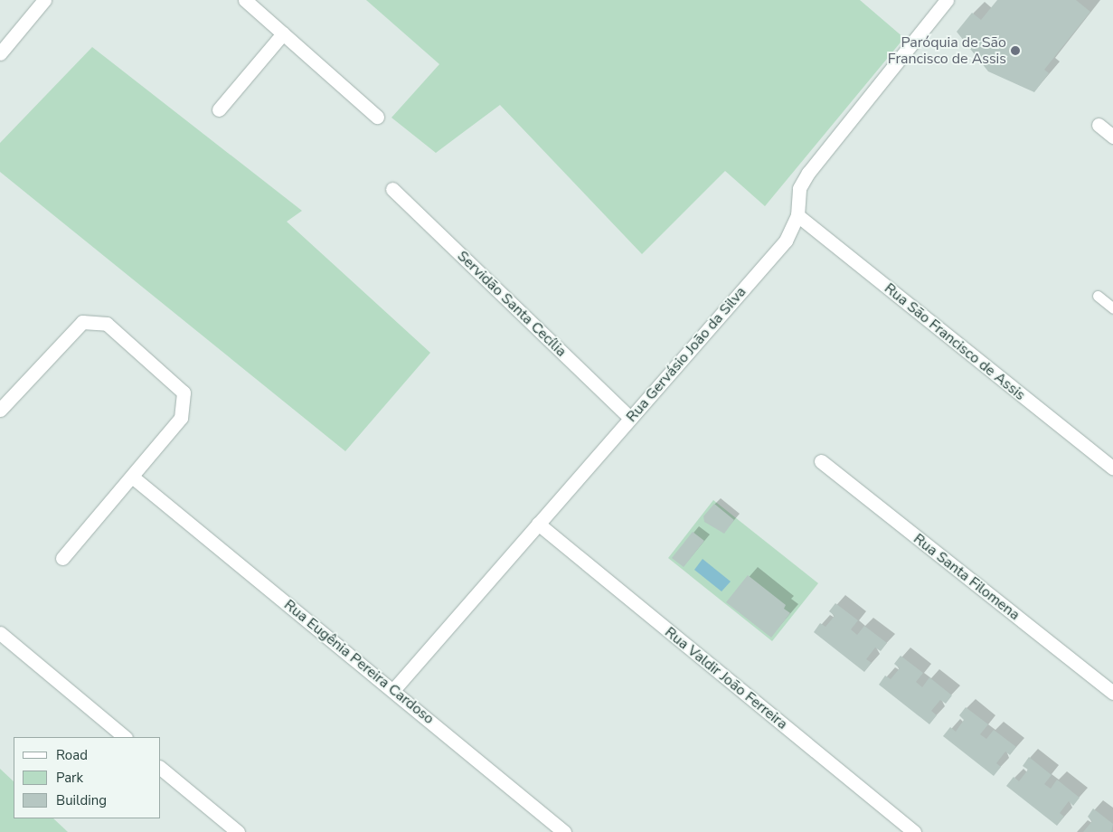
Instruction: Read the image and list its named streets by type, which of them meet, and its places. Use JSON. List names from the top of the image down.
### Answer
{
  "streets": {
    "street": [
      "Servidão Santa Cecília",
      "Rua São Francisco de Assis",
      "Rua Gervásio João da Silva",
      "Rua Santa Filomena",
      "Rua Eugênia Pereira Cardoso",
      "Rua Valdir João Ferreira"
    ]
  },
  "crossings": [
    ["Servidão Santa Cecília", "Rua Gervásio João da Silva"],
    ["Rua São Francisco de Assis", "Rua Gervásio João da Silva"],
    ["Rua Gervásio João da Silva", "Rua Eugênia Pereira Cardoso"],
    ["Rua Gervásio João da Silva", "Rua Valdir João Ferreira"]
  ],
  "places": ["Paróquia de São Francisco de Assis"],
  "legend": ["Road", "Park", "Building"]
}
